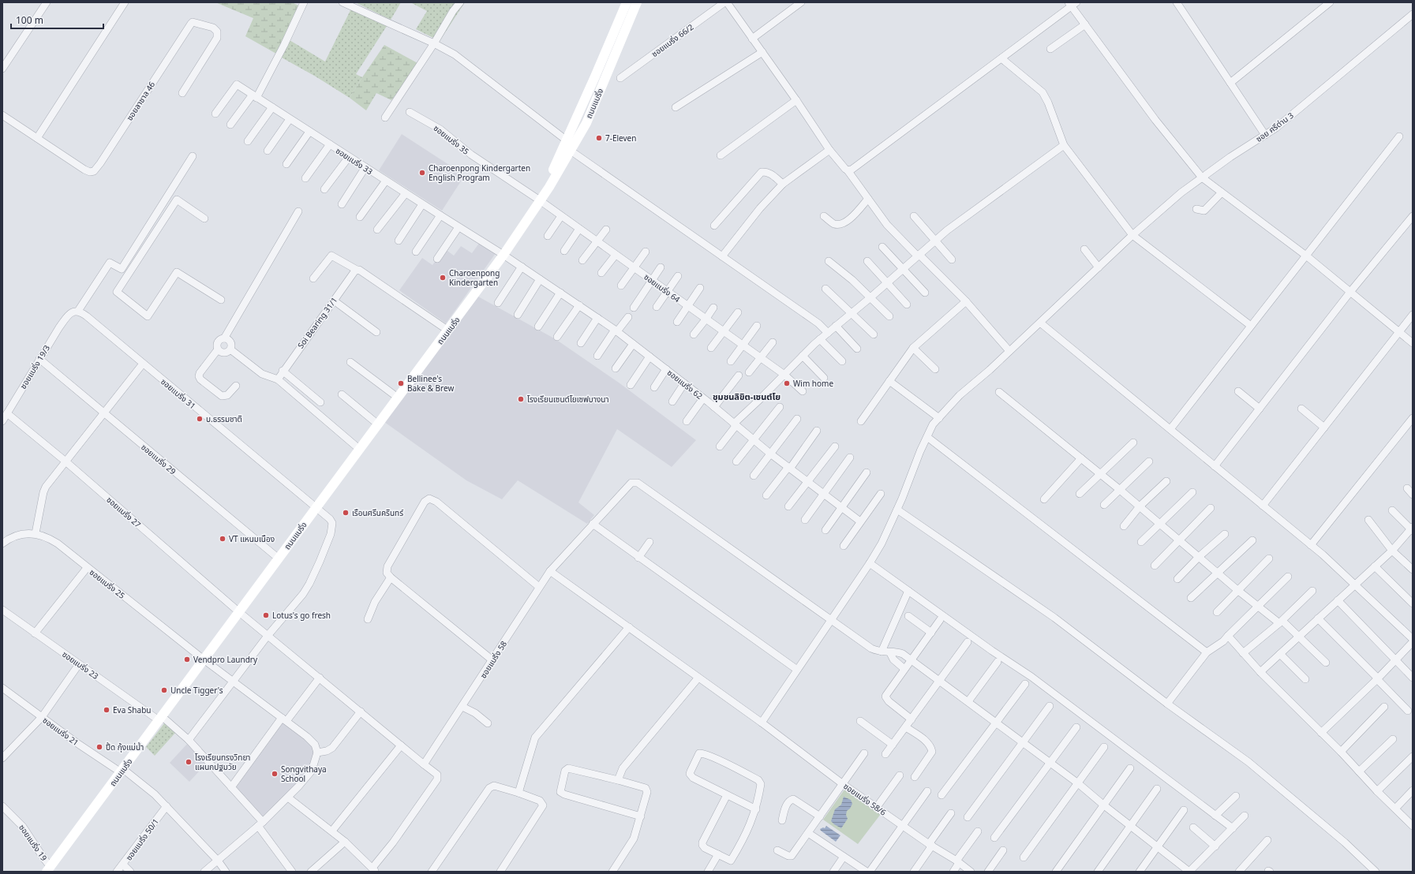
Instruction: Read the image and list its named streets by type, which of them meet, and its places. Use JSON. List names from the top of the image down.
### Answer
{
  "streets": {
    "main road": ["ถนนแบริ่ง"],
    "street": [
      "ซอยแบริ่ง 66/2",
      "ซอยลาซาล 46",
      "ซอย ศรีด่าน 3",
      "ซอยแบริ่ง 35",
      "ซอยแบริ่ง 33",
      "ซอยแบริ่ง 64",
      "Soi Bearing 31/1",
      "ซอยแบริ่ง 19/3",
      "ซอยแบริ่ง 62",
      "ซอยแบริ่ง 31",
      "ซอยแบริ่ง 29",
      "ซอยแบริ่ง 27",
      "ซอยแบริ่ง 25",
      "ซอยแบริ่ง 58",
      "ซอยแบริ่ง 23",
      "ซอยแบริ่ง 21",
      "ซอยแบริ่ง 58/6",
      "ซอยแบริ่ง 50/1",
      "ซอยแบริ่ง 19"
    ]
  },
  "crossings": [
    ["ถนนแบริ่ง", "ซอยแบริ่ง 35"],
    ["ถนนแบริ่ง", "ซอยแบริ่ง 33"],
    ["ถนนแบริ่ง", "ซอยแบริ่ง 64"],
    ["ถนนแบริ่ง", "ซอยแบริ่ง 62"],
    ["ถนนแบริ่ง", "ซอยแบริ่ง 31"],
    ["ถนนแบริ่ง", "ซอยแบริ่ง 29"],
    ["ถนนแบริ่ง", "ซอยแบริ่ง 27"],
    ["ถนนแบริ่ง", "ซอยแบริ่ง 25"],
    ["ถนนแบริ่ง", "ซอยแบริ่ง 23"],
    ["ถนนแบริ่ง", "ซอยแบริ่ง 21"],
    ["ถนนแบริ่ง", "ซอยแบริ่ง 19"],
    ["ซอย ศรีด่าน 3", "ซอยแบริ่ง 58"],
    ["ซอย ศรีด่าน 3", "ซอยแบริ่ง 58/6"],
    ["ซอยแบริ่ง 35", "ซอยแบริ่ง 64"],
    ["ซอยแบริ่ง 33", "ซอยแบริ่ง 62"],
    ["ซอยแบริ่ง 19/3", "ซอยแบริ่ง 31"],
    ["ซอยแบริ่ง 19/3", "ซอยแบริ่ง 29"],
    ["ซอยแบริ่ง 19/3", "ซอยแบริ่ง 27"],
    ["ซอยแบริ่ง 21", "ซอยแบริ่ง 50/1"]
  ],
  "districts": ["ชุมชนลิขิต-เซนต์โย"],
  "places": [
    "7-Eleven",
    "Charoenpong Kindergarten English Program",
    "Charoenpong Kindergarten",
    "Bellinee's Bake & Brew",
    "Wim home",
    "โรงเรียนเซนต์โยเซฟบางนา",
    "บ.ธรรมชาติ",
    "เรือนศรีนครินทร์",
    "VT แหนมเนือง",
    "Lotus's go fresh",
    "Vendpro Laundry",
    "Uncle Tigger's",
    "Eva Shabu",
    "ปื้ด กุ้งแม่น้ำ",
    "โรงเรียนทรงวิทยา แผนกปฐมวัย",
    "Songvithaya School"
  ],
  "scale_bar": "100 m"
}
